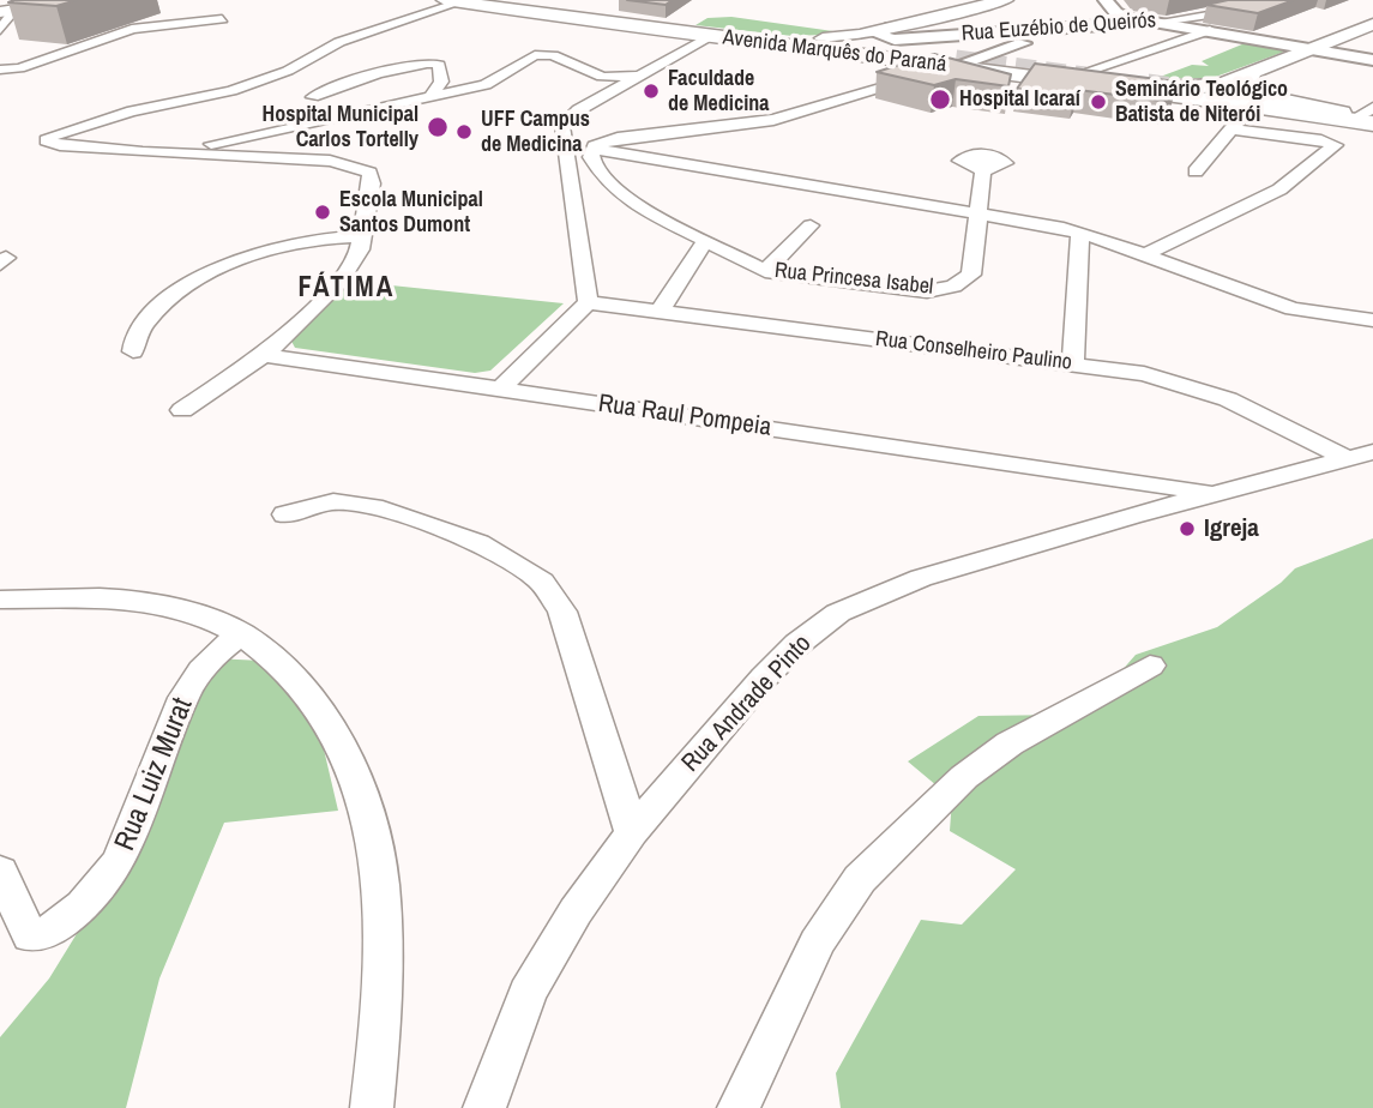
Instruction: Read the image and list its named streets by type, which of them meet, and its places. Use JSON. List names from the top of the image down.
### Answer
{
  "streets": {
    "main road": ["Avenida Marquês do Paraná"],
    "street": [
      "Rua Euzébio de Queirós",
      "Rua Princesa Isabel",
      "Rua Conselheiro Paulino",
      "Rua Raul Pompeia",
      "Rua Andrade Pinto",
      "Rua Luiz Murat"
    ]
  },
  "crossings": [
    ["Rua Conselheiro Paulino", "Rua Andrade Pinto"],
    ["Rua Raul Pompeia", "Rua Andrade Pinto"]
  ],
  "districts": ["FÁTIMA"],
  "places": [
    "Faculdade de Medicina",
    "Hospital Icaraí",
    "Seminário Teológico Batista de Niterói",
    "Hospital Municipal Carlos Tortelly",
    "UFF Campus de Medicina",
    "Escola Municipal Santos Dumont",
    "Igreja"
  ]
}
